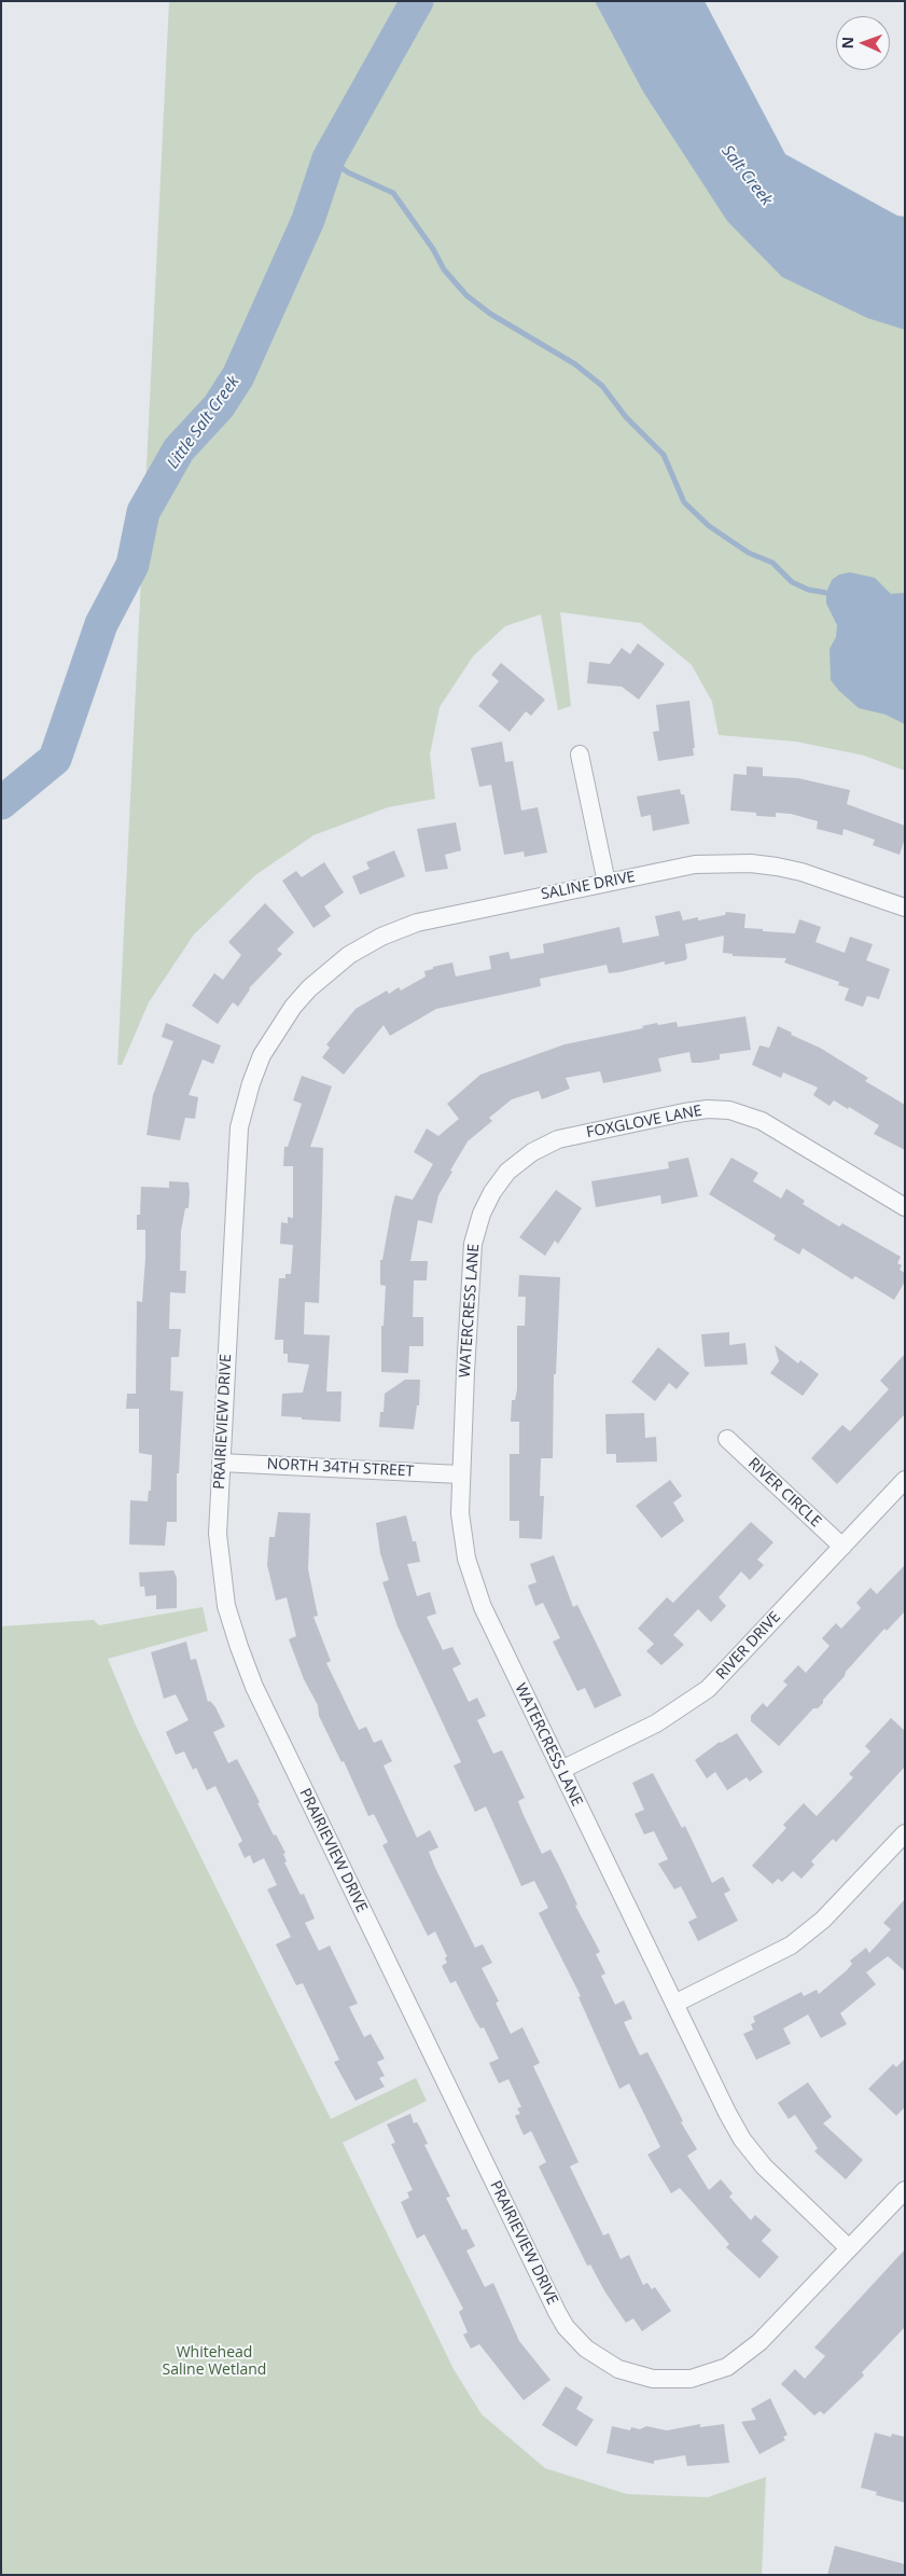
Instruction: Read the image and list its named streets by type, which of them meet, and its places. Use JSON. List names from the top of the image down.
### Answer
{
  "streets": {
    "street": [
      "SALINE DRIVE",
      "FOXGLOVE LANE",
      "WATERCRESS LANE",
      "PRAIRIEVIEW DRIVE",
      "NORTH 34TH STREET",
      "RIVER CIRCLE",
      "RIVER DRIVE"
    ]
  },
  "crossings": [
    ["SALINE DRIVE", "PRAIRIEVIEW DRIVE"],
    ["FOXGLOVE LANE", "WATERCRESS LANE"],
    ["WATERCRESS LANE", "PRAIRIEVIEW DRIVE"],
    ["WATERCRESS LANE", "NORTH 34TH STREET"],
    ["WATERCRESS LANE", "RIVER DRIVE"],
    ["PRAIRIEVIEW DRIVE", "NORTH 34TH STREET"],
    ["RIVER CIRCLE", "RIVER DRIVE"]
  ],
  "water": ["Salt Creek", "Little Salt Creek"],
  "parks": ["Whitehead Saline Wetland"],
  "north": "left"
}
